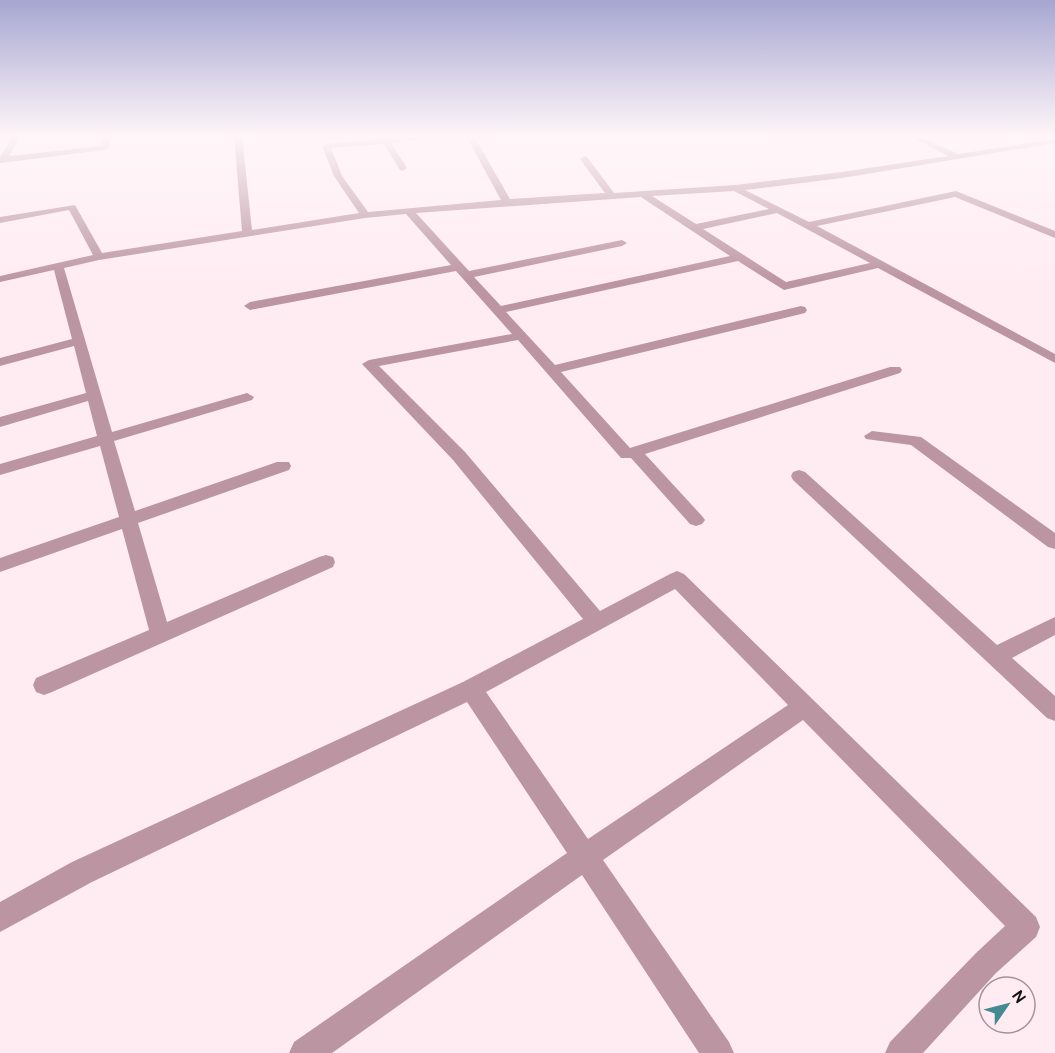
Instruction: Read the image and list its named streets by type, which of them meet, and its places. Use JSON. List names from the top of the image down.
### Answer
{
  "north": "top right"
}
